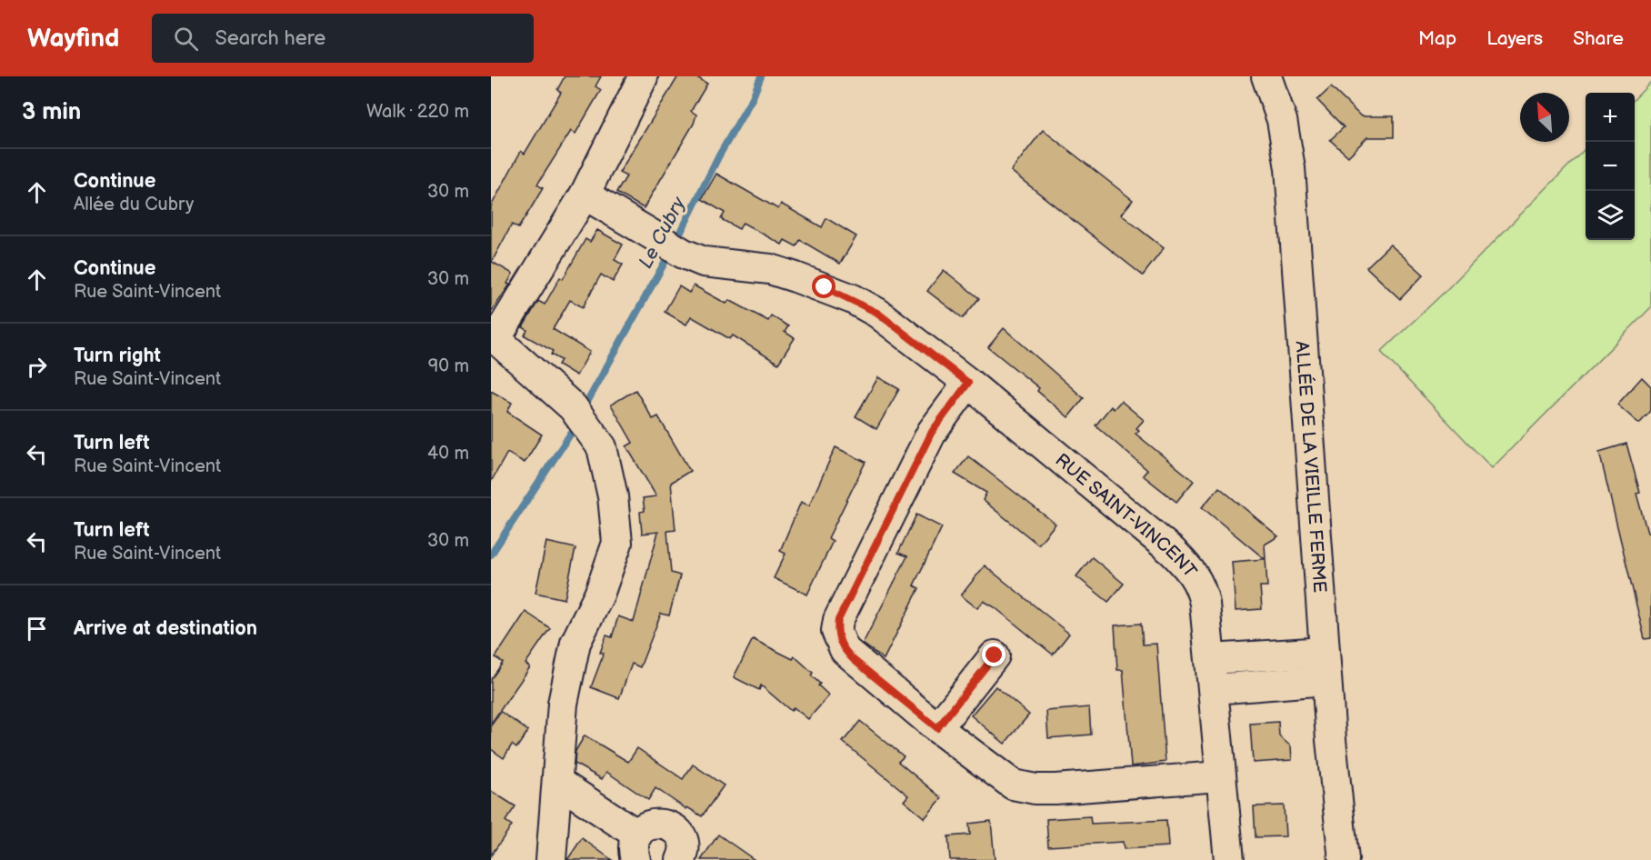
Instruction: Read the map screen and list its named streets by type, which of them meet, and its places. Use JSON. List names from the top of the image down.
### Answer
{
  "streets": {
    "street": ["ALLÉE DE LA VIEILLE FERME", "RUE SAINT-VINCENT"]
  },
  "water": ["Le Cubry"],
  "north": "top left",
  "page": {
    "header": "Wayfind",
    "search": "Search here",
    "nav": ["Map", "Layers", "Share"],
    "heading": ["3 min", "Walk · 220 m"],
    "map_buttons": ["+", "−"],
    "list": [
      ["Continue", "Allée du Cubry", "30 m"],
      ["Continue", "Rue Saint-Vincent", "30 m"],
      ["Turn right", "Rue Saint-Vincent", "90 m"],
      ["Turn left", "Rue Saint-Vincent", "40 m"],
      ["Turn left", "Rue Saint-Vincent", "30 m"],
      "Arrive at destination"
    ]
  }
}
